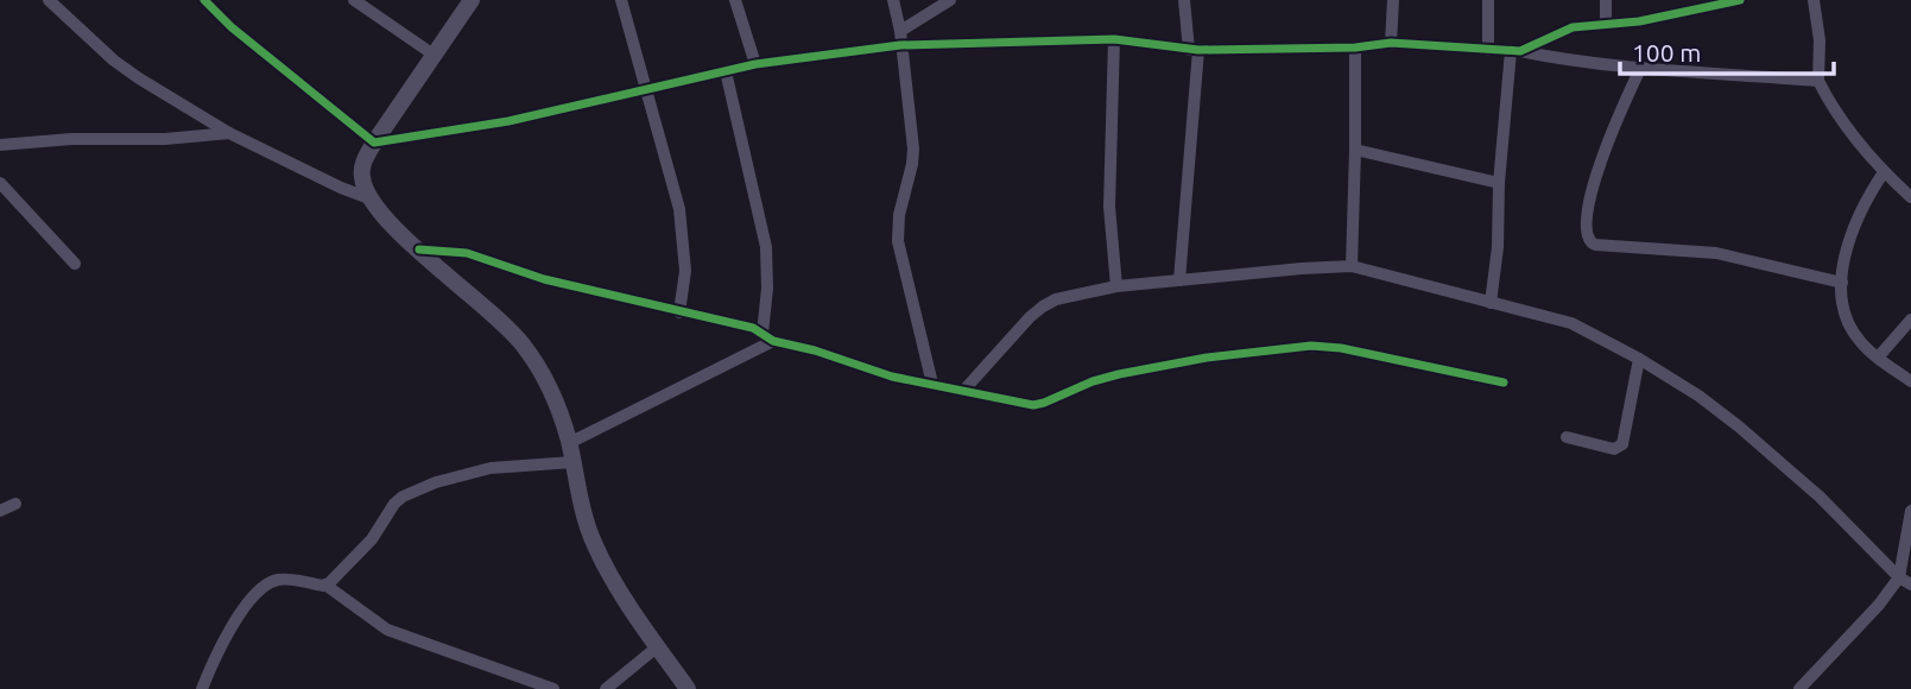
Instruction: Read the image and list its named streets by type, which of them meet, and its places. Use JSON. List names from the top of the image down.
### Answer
{
  "scale_bar": "100 m"
}
